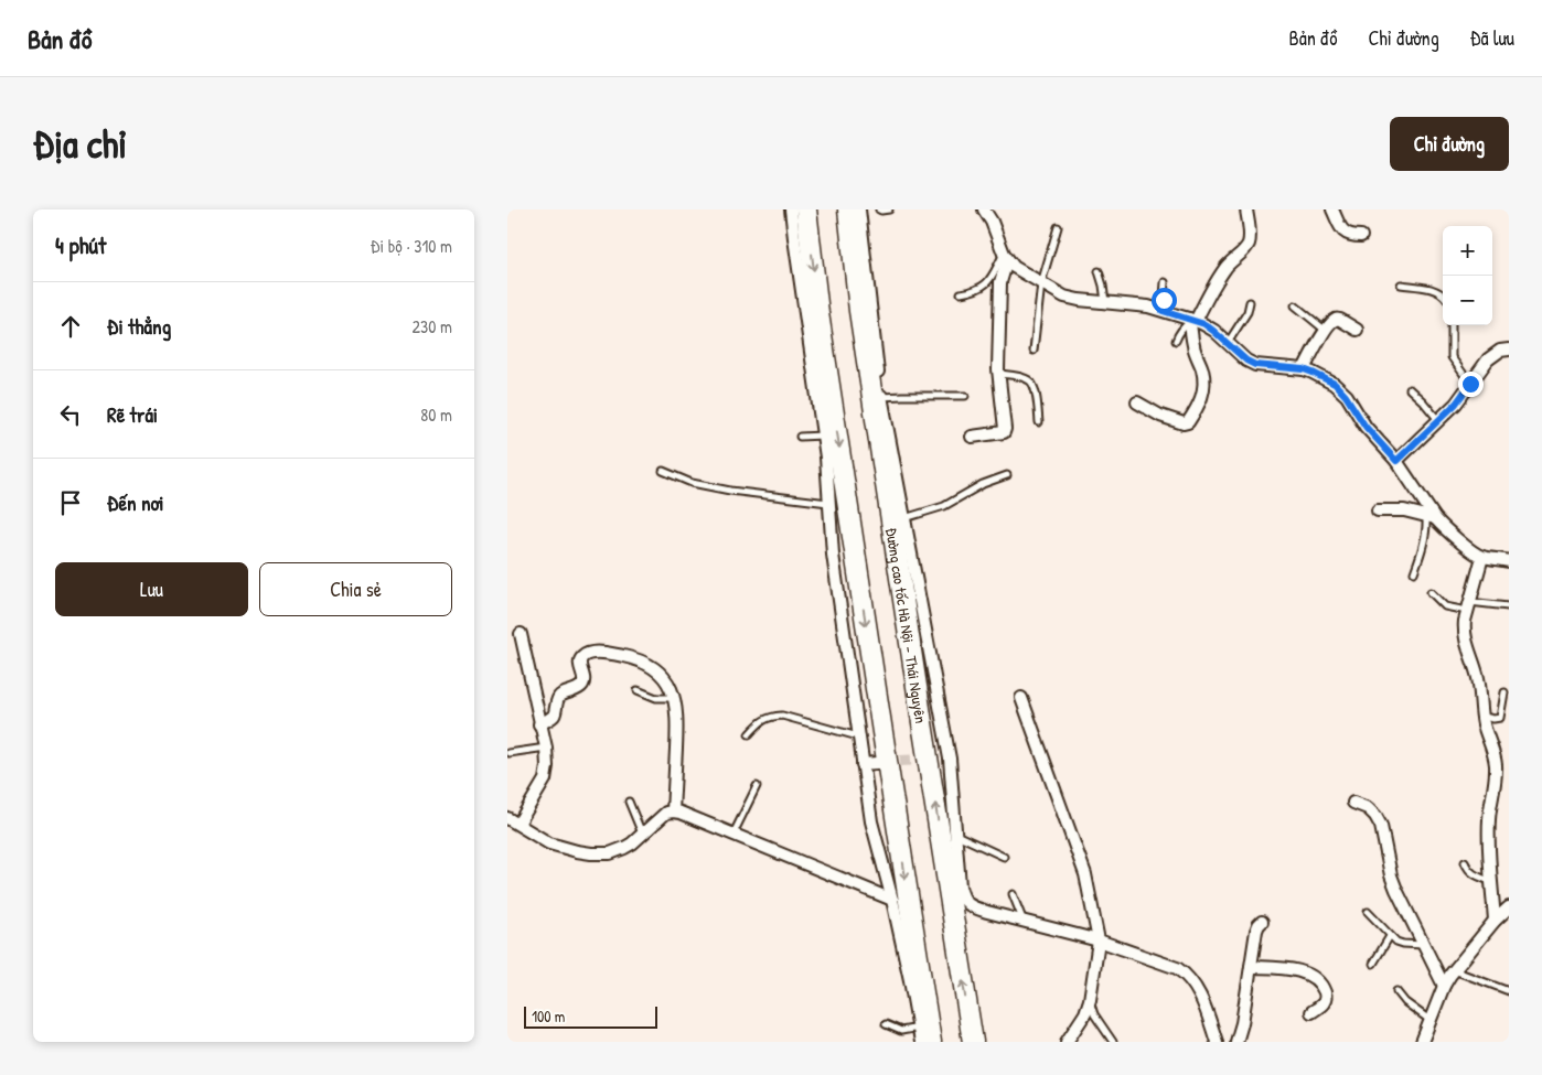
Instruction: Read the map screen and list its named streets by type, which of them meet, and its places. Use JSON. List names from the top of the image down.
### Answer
{
  "streets": {
    "highway": ["Đường cao tốc Hà Nội - Thái Nguyên"]
  },
  "scale_bar": "100 m",
  "page": {
    "header": "Bản đồ",
    "nav": ["Bản đồ", "Chỉ đường", "Đã lưu"],
    "buttons": [
      "Chỉ đường",
      ["Lưu", "Chia sẻ"]
    ],
    "title": "Địa chỉ",
    "heading": ["4 phút", "Đi bộ · 310 m"],
    "map_buttons": ["+", "−"],
    "list": [
      ["Đi thẳng", "230 m"],
      ["Rẽ trái", "80 m"],
      "Đến nơi"
    ],
    "scale": "100 m"
  }
}
